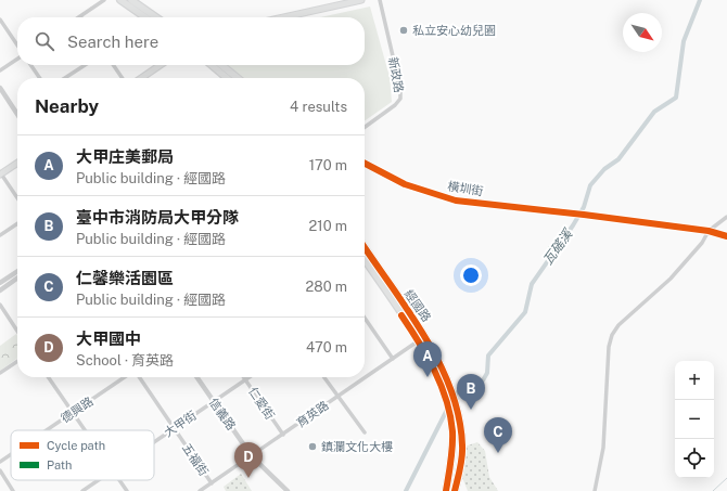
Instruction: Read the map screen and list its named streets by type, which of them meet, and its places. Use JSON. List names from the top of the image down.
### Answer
{
  "streets": {
    "main road": ["經國路"],
    "street": [
      "新政路",
      "橫圳街",
      "仁愛街",
      "德興路",
      "信義路",
      "育英路",
      "大甲街",
      "五福街"
    ]
  },
  "crossings": [
    ["經國路", "育英路"],
    ["仁愛街", "育英路"],
    ["仁愛街", "大甲街"],
    ["信義路", "育英路"],
    ["信義路", "大甲街"],
    ["育英路", "五福街"],
    ["大甲街", "五福街"]
  ],
  "water": ["瓦磘溪"],
  "places": ["私立安心幼兒園", "鎮瀾文化大樓"],
  "legend": ["Cycle path", "Path"],
  "north": "bottom right",
  "page": {
    "search": "Search here",
    "heading": ["Nearby", "4 results"],
    "list": [
      {
        "mark": "A",
        "name": "大甲庄美郵局",
        "note": "Public building · 經國路",
        "value": "170 m"
      },
      {
        "mark": "B",
        "name": "臺中市消防局大甲分隊",
        "note": "Public building · 經國路",
        "value": "210 m"
      },
      {
        "mark": "C",
        "name": "仁馨樂活園區",
        "note": "Public building · 經國路",
        "value": "280 m"
      },
      {
        "mark": "D",
        "name": "大甲國中",
        "note": "School · 育英路",
        "value": "470 m"
      }
    ],
    "pins": [
      "A",
      "B",
      "C",
      "D"
    ],
    "map_buttons": ["+", "−"]
  }
}
